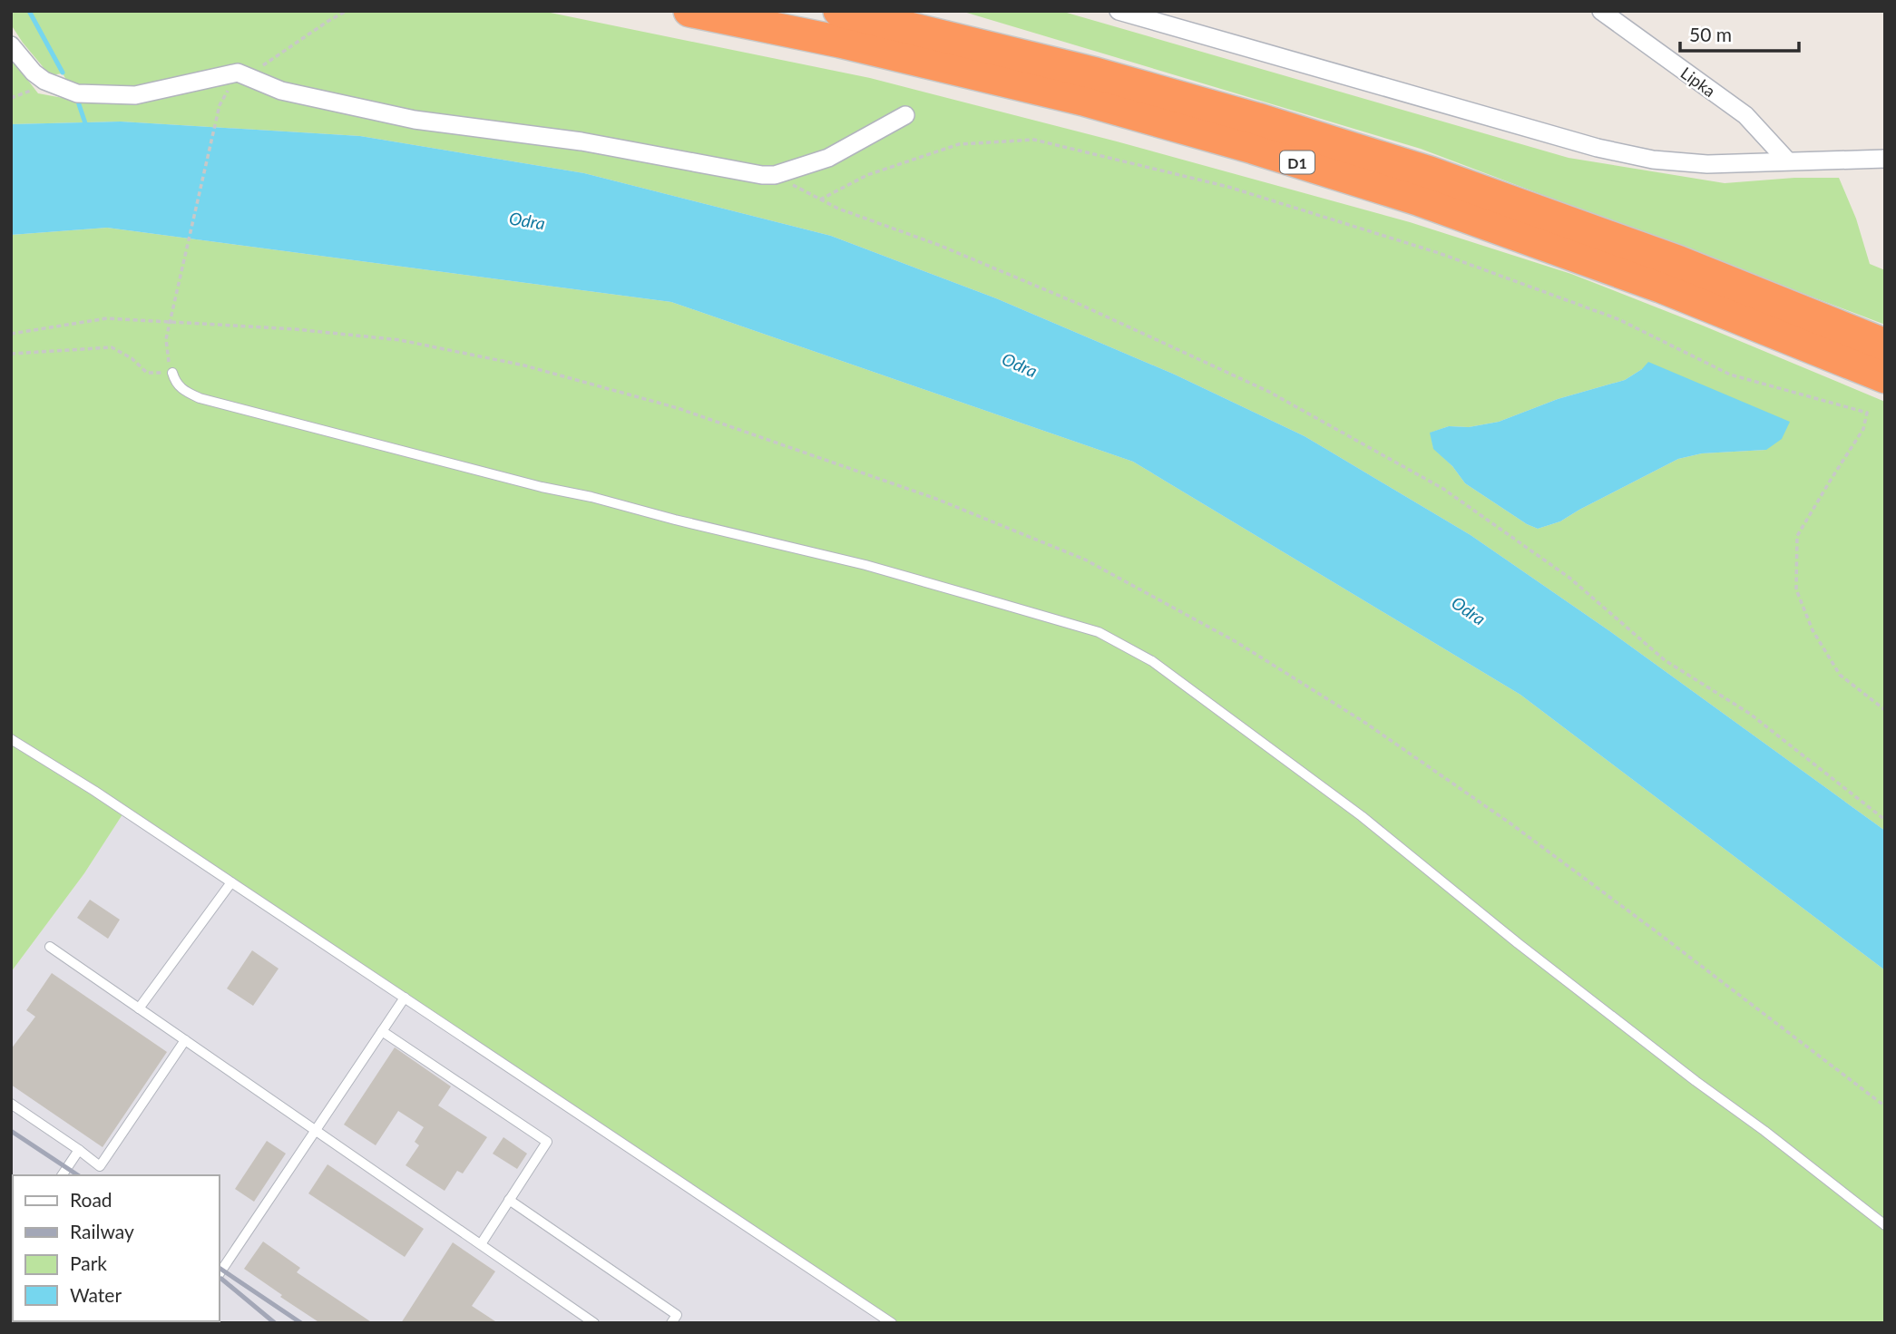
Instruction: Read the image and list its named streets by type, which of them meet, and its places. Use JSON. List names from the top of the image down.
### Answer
{
  "streets": {
    "highway": ["D1"],
    "street": ["Lipka"]
  },
  "water": ["Odra"],
  "legend": [
    "Road",
    "Railway",
    "Park",
    "Water"
  ],
  "scale_bar": "50 m"
}
